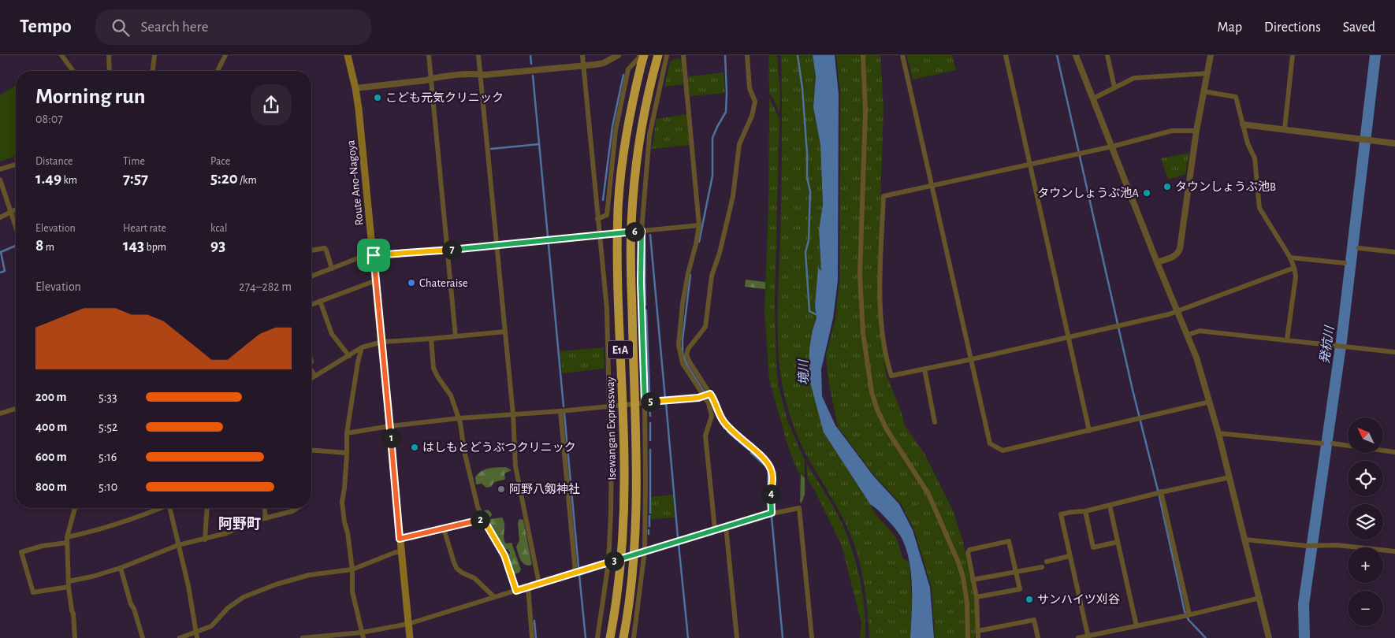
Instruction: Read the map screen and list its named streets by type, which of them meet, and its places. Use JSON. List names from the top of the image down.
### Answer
{
  "streets": {
    "highway": ["E1A", "Isewangan Expressway"],
    "main road": ["Route Ano-Nagoya"]
  },
  "districts": ["阿野町"],
  "water": ["発杭川", "境川"],
  "places": [
    "こども元気クリニック",
    "タウンしょうぶ池B",
    "タウンしょうぶ池A",
    "Chateraise",
    "はしもとどうぶつクリニック",
    "阿野八剱神社",
    "サンハイツ刈谷"
  ],
  "north": "top left",
  "page": {
    "header": "Tempo",
    "search": "Search here",
    "nav": ["Map", "Directions", "Saved"],
    "heading": ["Morning run", "08:07"],
    "stats": [
      ["Distance", "1.49 km"],
      ["Time", "7:57"],
      ["Pace", "5:20 /km"],
      ["Elevation", "8 m"],
      ["Heart rate", "143 bpm"],
      ["kcal", "93"]
    ],
    "pins": [
      "6",
      "7",
      "5",
      "1",
      "4",
      "2",
      "3"
    ],
    "chart": ["Elevation", "274–282 m"],
    "list": [
      {
        "name": "200 m",
        "note": "5:33"
      },
      {
        "name": "400 m",
        "note": "5:52"
      },
      {
        "name": "600 m",
        "note": "5:16"
      },
      {
        "name": "800 m",
        "note": "5:10"
      }
    ],
    "map_buttons": ["+", "−"]
  }
}
